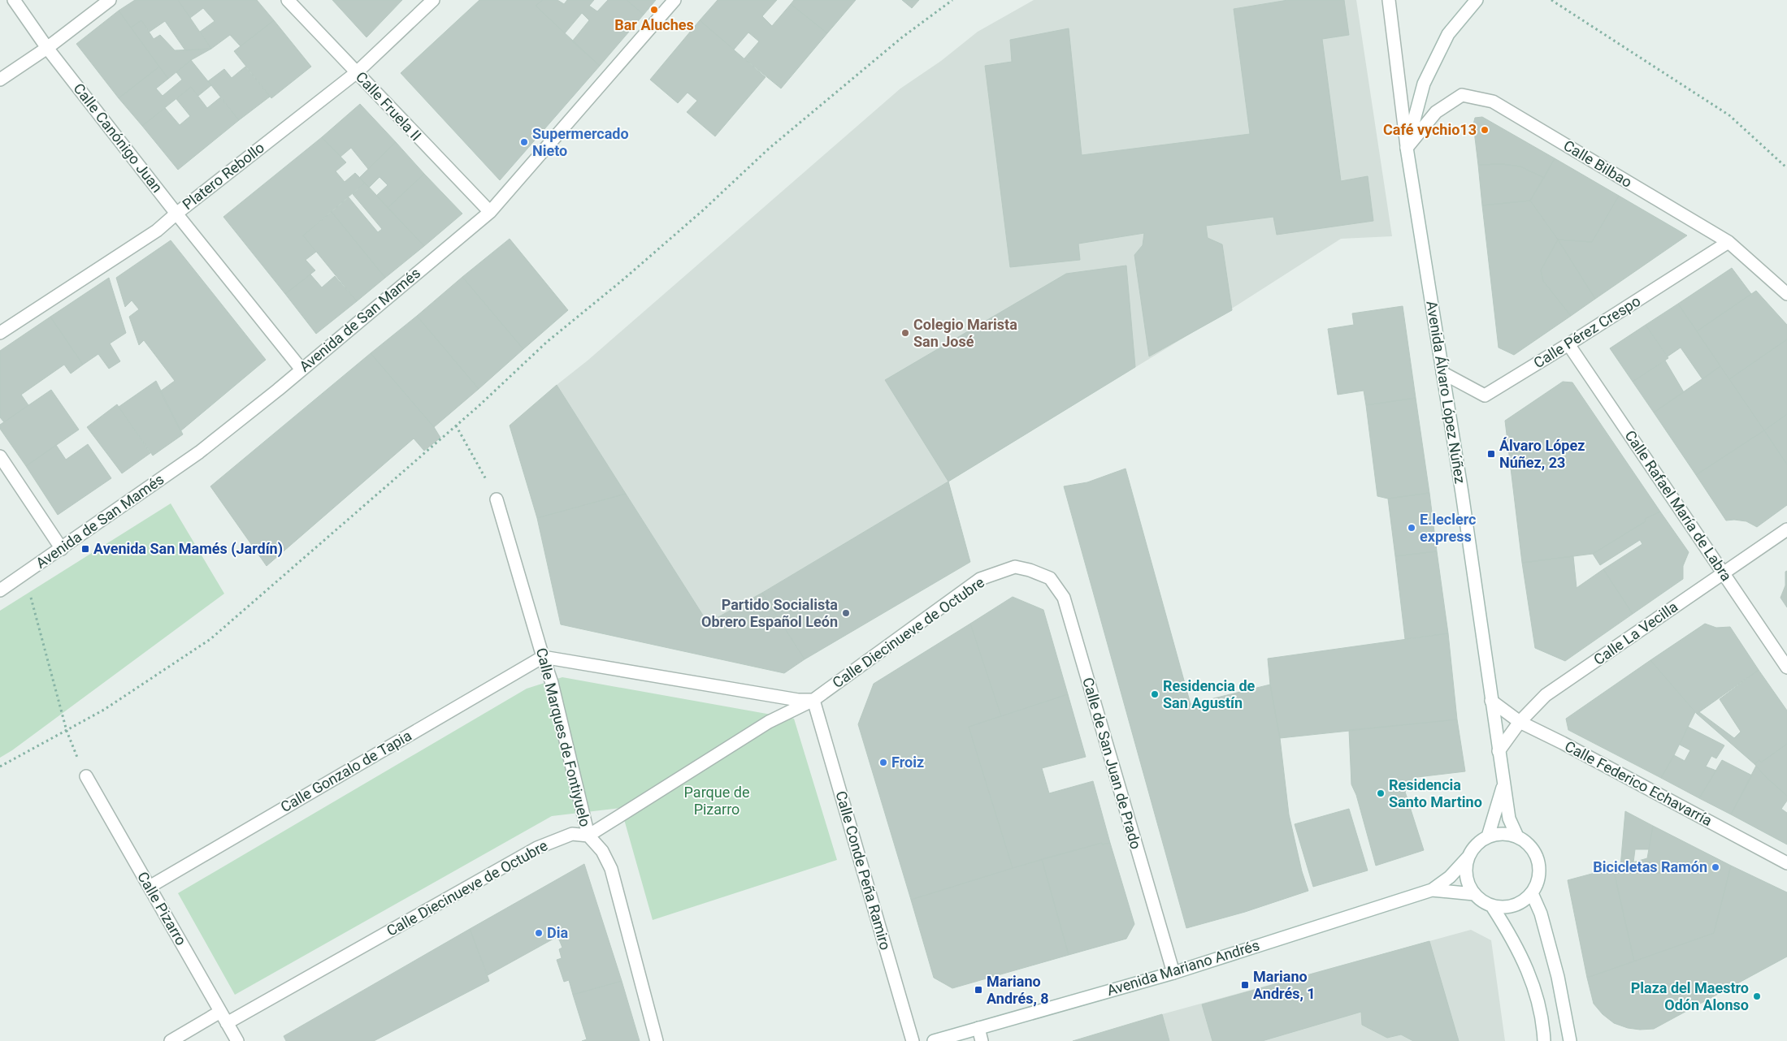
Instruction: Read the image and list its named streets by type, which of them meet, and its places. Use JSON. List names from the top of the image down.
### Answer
{
  "streets": {
    "street": [
      "Calle Fruela II",
      "Calle Canónigo Juan",
      "Calle Bilbao",
      "Platero Rebollo",
      "Avenida de San Mamés",
      "Calle Pérez Crespo",
      "Avenida Álvaro López Núñez",
      "Calle Rafael María de Labra",
      "Calle Diecinueve de Octubre",
      "Calle La Vecilla",
      "Calle Marques de Fontiyuelo",
      "Calle de San Juan de Prado",
      "Calle Gonzalo de Tapia",
      "Calle Federico Echavarría",
      "Calle Conde Peña Ramiro",
      "Calle Pizarro",
      "Avenida Mariano Andrés"
    ]
  },
  "crossings": [
    ["Calle Fruela II", "Platero Rebollo"],
    ["Calle Fruela II", "Avenida de San Mamés"],
    ["Calle Canónigo Juan", "Platero Rebollo"],
    ["Calle Canónigo Juan", "Avenida de San Mamés"],
    ["Calle Bilbao", "Calle Pérez Crespo"],
    ["Calle Bilbao", "Avenida Álvaro López Núñez"],
    ["Calle Pérez Crespo", "Avenida Álvaro López Núñez"],
    ["Calle Pérez Crespo", "Calle Rafael María de Labra"],
    ["Avenida Álvaro López Núñez", "Calle La Vecilla"],
    ["Avenida Álvaro López Núñez", "Calle Federico Echavarría"],
    ["Avenida Álvaro López Núñez", "Avenida Mariano Andrés"],
    ["Calle Rafael María de Labra", "Calle La Vecilla"],
    ["Calle Diecinueve de Octubre", "Calle Marques de Fontiyuelo"],
    ["Calle Diecinueve de Octubre", "Calle de San Juan de Prado"],
    ["Calle Diecinueve de Octubre", "Calle Conde Peña Ramiro"],
    ["Calle Diecinueve de Octubre", "Calle Pizarro"],
    ["Calle La Vecilla", "Calle Federico Echavarría"],
    ["Calle Marques de Fontiyuelo", "Calle Gonzalo de Tapia"],
    ["Calle de San Juan de Prado", "Avenida Mariano Andrés"],
    ["Calle Gonzalo de Tapia", "Calle Pizarro"]
  ],
  "parks": ["Parque de Pizarro"],
  "places": {
    "other": [
      "Bar Aluches",
      "Café vychio13",
      "Supermercado Nieto",
      "Colegio Marista San José",
      "E.leclerc express",
      "Partido Socialista Obrero Español León",
      "Residencia de San Agustín",
      "Froiz",
      "Residencia Santo Martino",
      "Bicicletas Ramón",
      "Dia",
      "Plaza del Maestro Odón Alonso"
    ],
    "transit": [
      "Álvaro López Núñez, 23",
      "Avenida San Mamés (Jardín)",
      "Mariano Andrés, 1",
      "Mariano Andrés, 8"
    ]
  }
}
